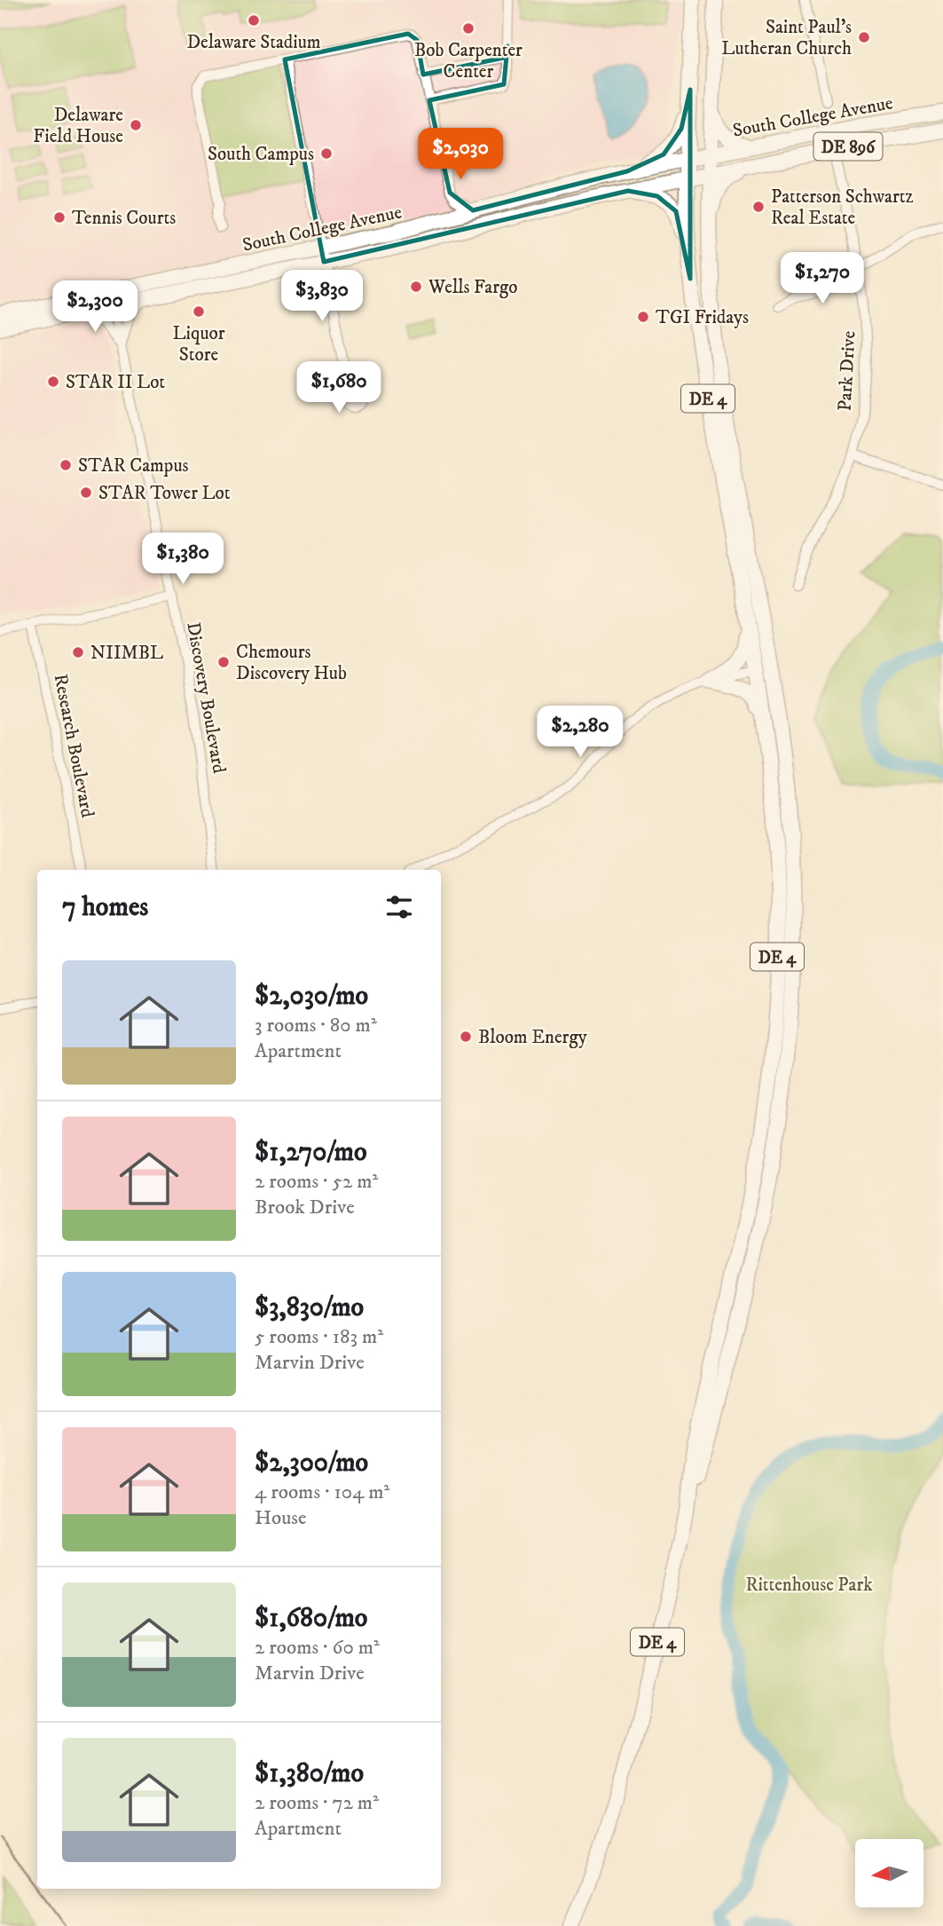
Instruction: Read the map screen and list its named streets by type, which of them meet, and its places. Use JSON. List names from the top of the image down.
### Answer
{
  "streets": {
    "main road": ["South College Avenue", "DE 896", "DE 4"],
    "street": ["Park Drive", "Discovery Boulevard", "Research Boulevard"]
  },
  "crossings": [
    ["South College Avenue", "DE 896"],
    ["South College Avenue", "Park Drive"],
    ["South College Avenue", "DE 4"],
    ["South College Avenue", "Discovery Boulevard"],
    ["DE 896", "DE 4"]
  ],
  "parks": ["Rittenhouse Park"],
  "places": [
    "Delaware Stadium",
    "Bob Carpenter Center",
    "Saint Paul's Lutheran Church",
    "Delaware Field House",
    "South Campus",
    "Patterson Schwartz Real Estate",
    "Tennis Courts",
    "Wells Fargo",
    "Liquor Store",
    "TGI Fridays",
    "STAR II Lot",
    "STAR Campus",
    "STAR Tower Lot",
    "NIIMBL",
    "Chemours Discovery Hub",
    "Bloom Energy"
  ],
  "north": "left",
  "page": {
    "price": [
      "$2,030",
      "$1,270",
      "$3,830",
      "$2,300",
      "$1,680",
      "$1,380",
      "$2,280"
    ],
    "heading": "7 homes",
    "list": [
      {
        "name": "$2,030/mo",
        "note": "3 rooms · 80 m² · Apartment"
      },
      {
        "name": "$1,270/mo",
        "note": "2 rooms · 52 m² · Brook Drive"
      },
      {
        "name": "$3,830/mo",
        "note": "5 rooms · 183 m² · Marvin Drive"
      },
      {
        "name": "$2,300/mo",
        "note": "4 rooms · 104 m² · House"
      },
      {
        "name": "$1,680/mo",
        "note": "2 rooms · 60 m² · Marvin Drive"
      },
      {
        "name": "$1,380/mo",
        "note": "2 rooms · 72 m² · Apartment"
      }
    ]
  }
}
